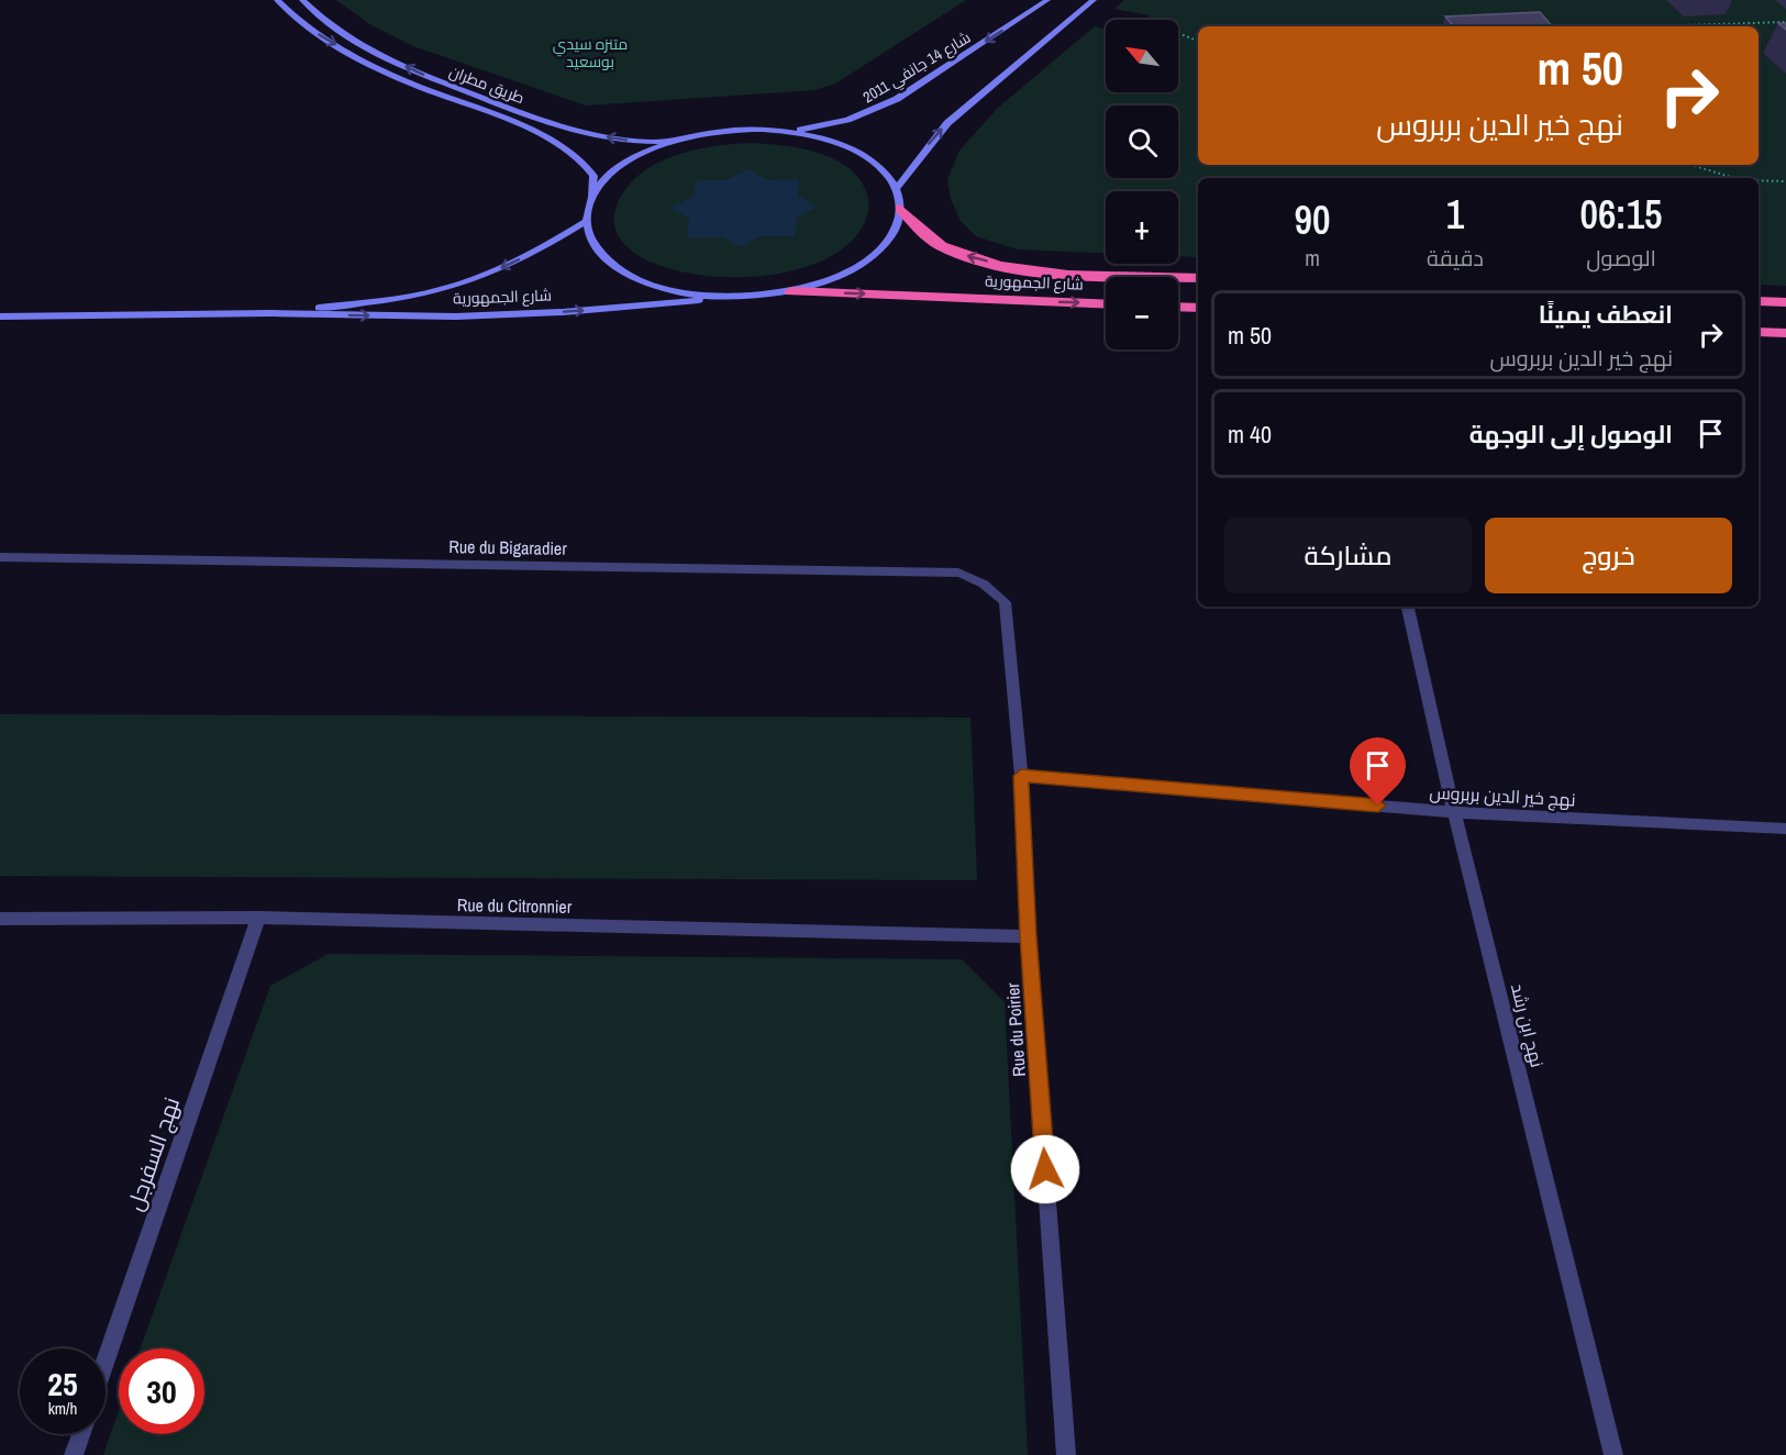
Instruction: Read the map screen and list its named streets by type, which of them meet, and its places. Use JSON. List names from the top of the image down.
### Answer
{
  "streets": {
    "highway": ["شارع الجمهورية"],
    "main road": ["شارع 14 جانفي 2011", "طريق مطران"],
    "street": [
      "Rue du Bigaradier",
      "نهج خير الدين بربروس",
      "Rue du Citronnier",
      "نهج ابن رشد",
      "Rue du Poirier",
      "نهج السفرجل"
    ]
  },
  "crossings": [
    ["Rue du Bigaradier", "Rue du Poirier"],
    ["نهج خير الدين بربروس", "نهج ابن رشد"],
    ["نهج خير الدين بربروس", "Rue du Poirier"],
    ["Rue du Citronnier", "Rue du Poirier"],
    ["Rue du Citronnier", "نهج السفرجل"]
  ],
  "parks": ["متنزه سيدي بوسعيد"],
  "north": "top left",
  "page": {
    "map_buttons": ["+", "−"],
    "turn": ["50 m", "نهج خير الدين بربروس"],
    "eta": [
      "06:15",
      "الوصول",
      "1",
      "دقيقة",
      "90",
      "m"
    ],
    "list": [
      {
        "name": "انعطف يمينًا",
        "note": "نهج خير الدين بربروس",
        "value": "50 m"
      },
      {
        "name": "الوصول إلى الوجهة",
        "value": "40 m"
      }
    ],
    "buttons": ["خروج", "مشاركة"],
    "speed": "25 km/h",
    "limit": "30"
  }
}
